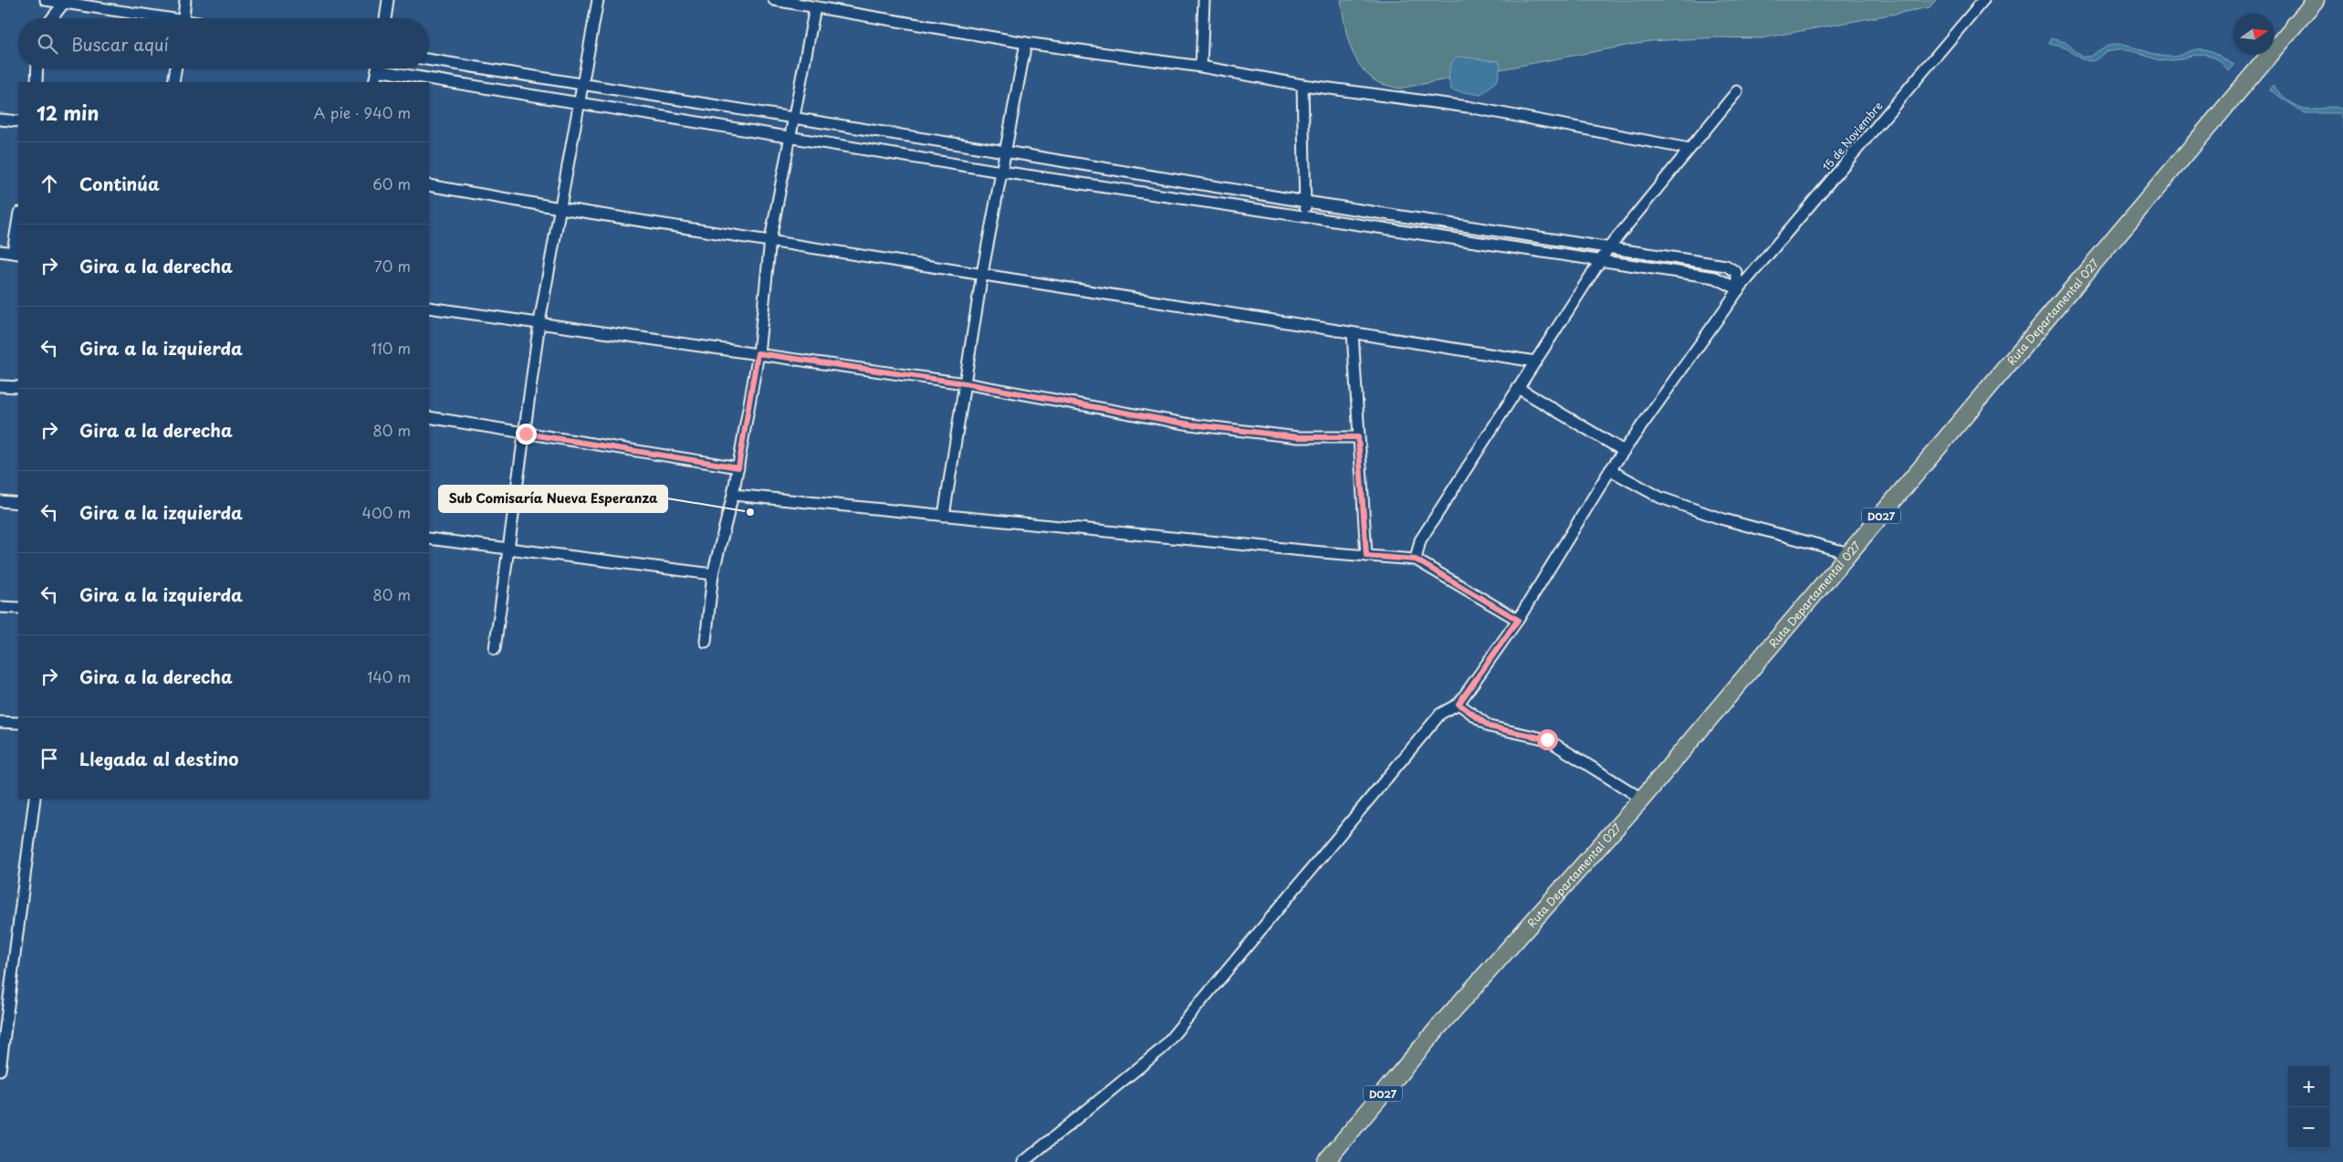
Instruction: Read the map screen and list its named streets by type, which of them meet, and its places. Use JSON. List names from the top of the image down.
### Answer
{
  "streets": {
    "main road": ["Ruta Departamental 027", "D027"],
    "street": ["15 de Noviembre"]
  },
  "places": ["Sub Comisaría Nueva Esperanza"],
  "north": "right",
  "page": {
    "search": "Buscar aquí",
    "heading": ["12 min", "A pie · 940 m"],
    "list": [
      ["Continúa", "60 m"],
      ["Gira a la derecha", "70 m"],
      ["Gira a la izquierda", "110 m"],
      ["Gira a la derecha", "80 m"],
      ["Gira a la izquierda", "400 m"],
      ["Gira a la izquierda", "80 m"],
      ["Gira a la derecha", "140 m"],
      "Llegada al destino"
    ],
    "map_buttons": ["+", "−"]
  }
}
